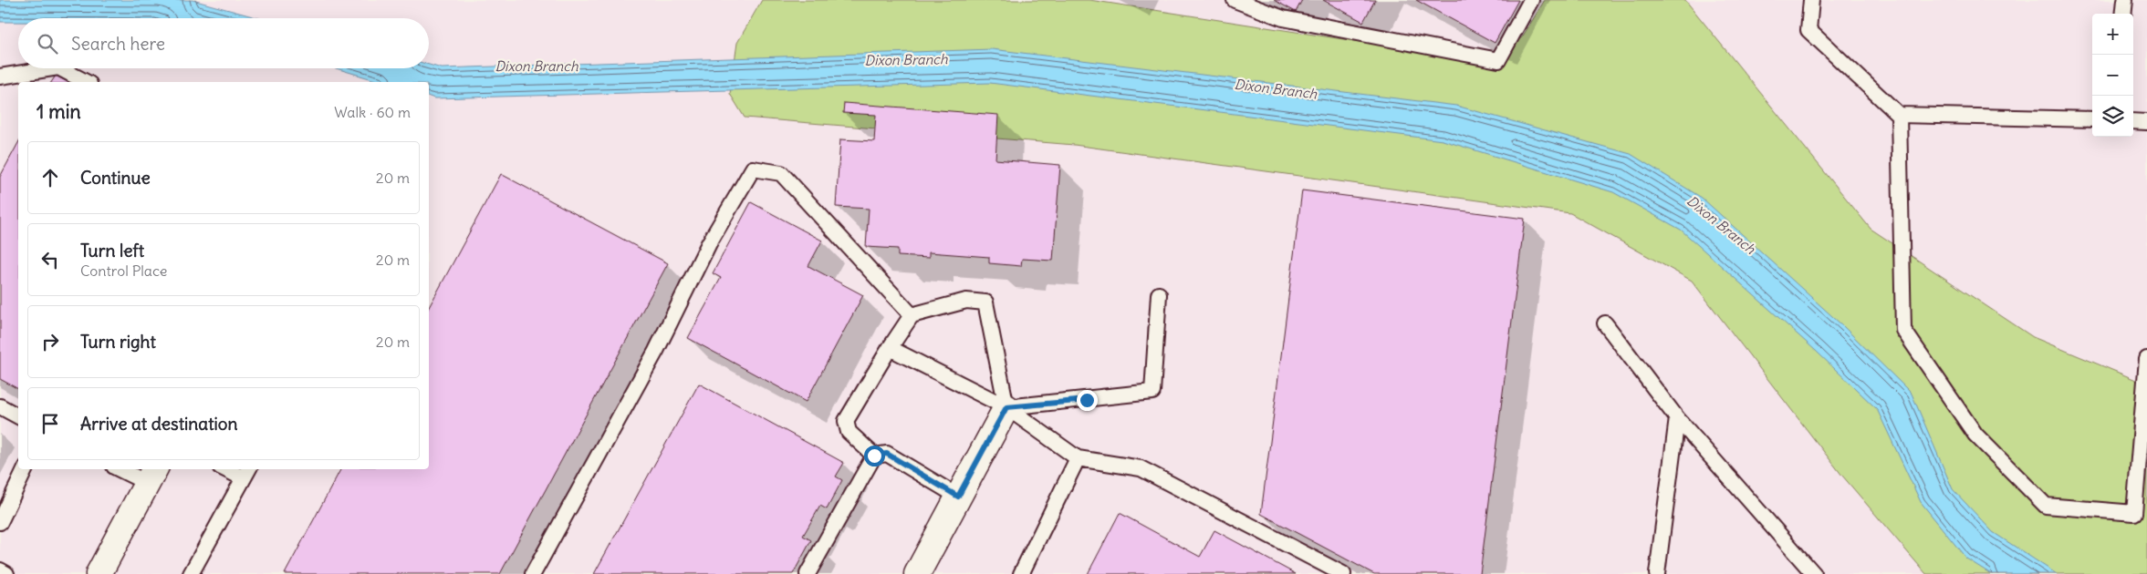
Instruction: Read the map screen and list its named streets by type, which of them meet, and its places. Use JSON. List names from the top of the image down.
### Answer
{
  "water": ["Dixon Branch"],
  "page": {
    "map_buttons": ["+", "−"],
    "search": "Search here",
    "heading": ["1 min", "Walk · 60 m"],
    "list": [
      ["Continue", "20 m"],
      ["Turn left", "Control Place", "20 m"],
      ["Turn right", "20 m"],
      "Arrive at destination"
    ]
  }
}
